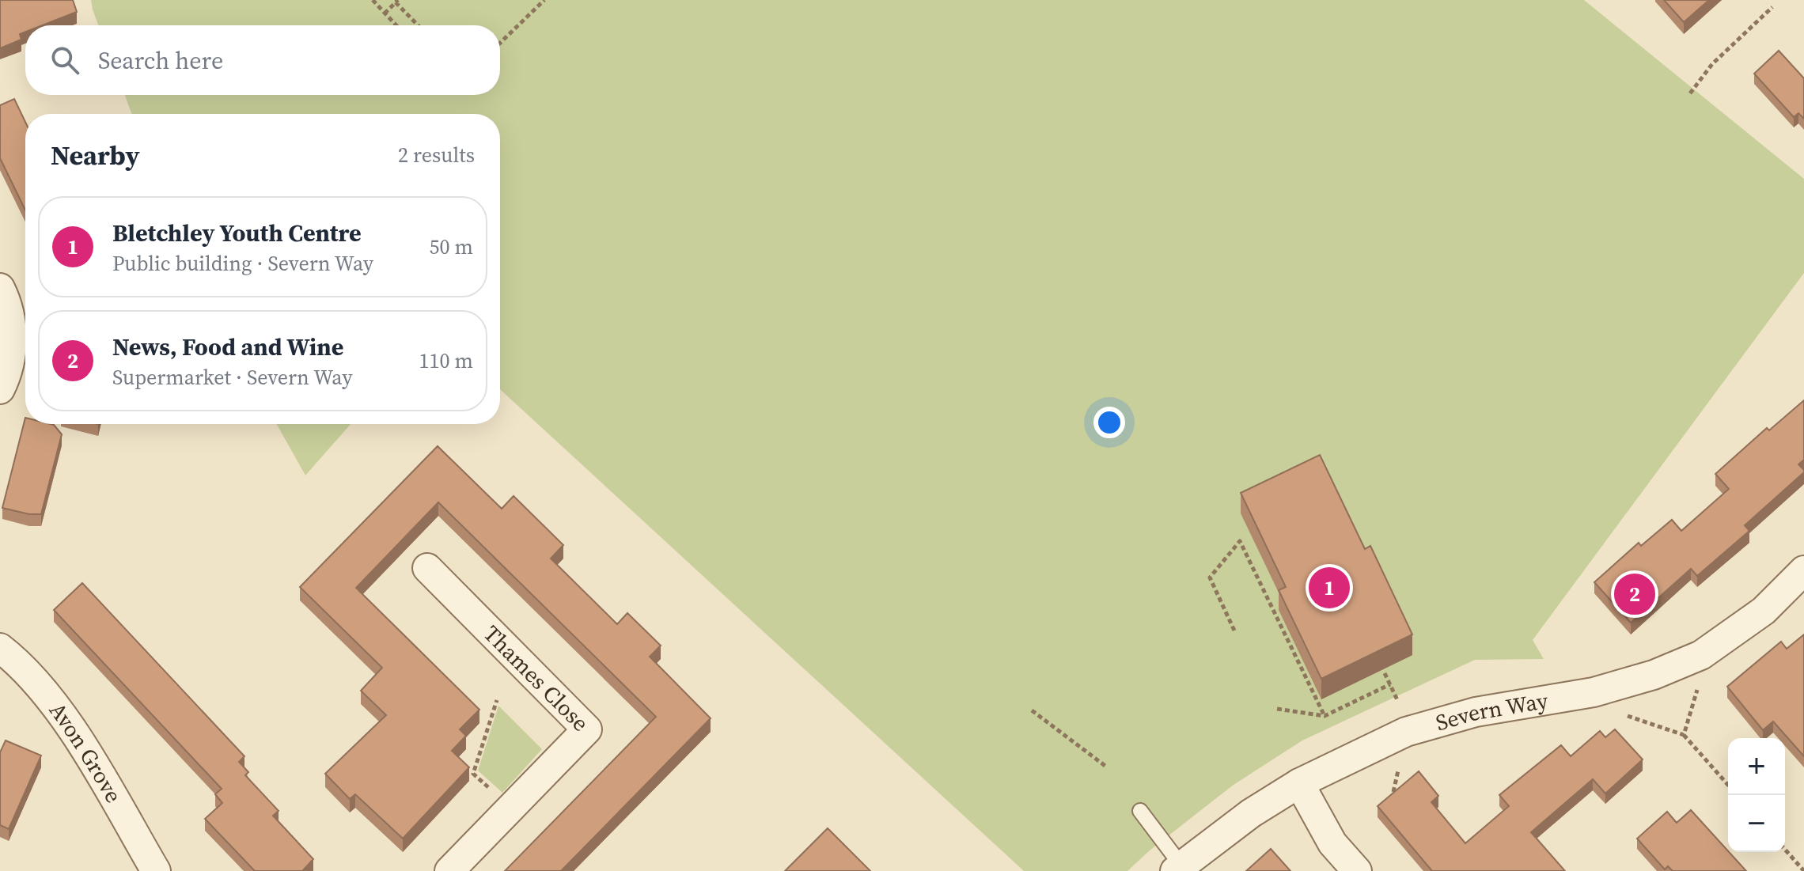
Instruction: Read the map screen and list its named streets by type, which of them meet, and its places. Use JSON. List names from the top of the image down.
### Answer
{
  "streets": {
    "street": ["Thames Close", "Severn Way", "Avon Grove"]
  },
  "page": {
    "search": "Search here",
    "heading": ["Nearby", "2 results"],
    "list": [
      {
        "mark": "1",
        "name": "Bletchley Youth Centre",
        "note": "Public building · Severn Way",
        "value": "50 m"
      },
      {
        "mark": "2",
        "name": "News, Food and Wine",
        "note": "Supermarket · Severn Way",
        "value": "110 m"
      }
    ],
    "pins": ["1", "2"],
    "map_buttons": ["+", "−"]
  }
}
